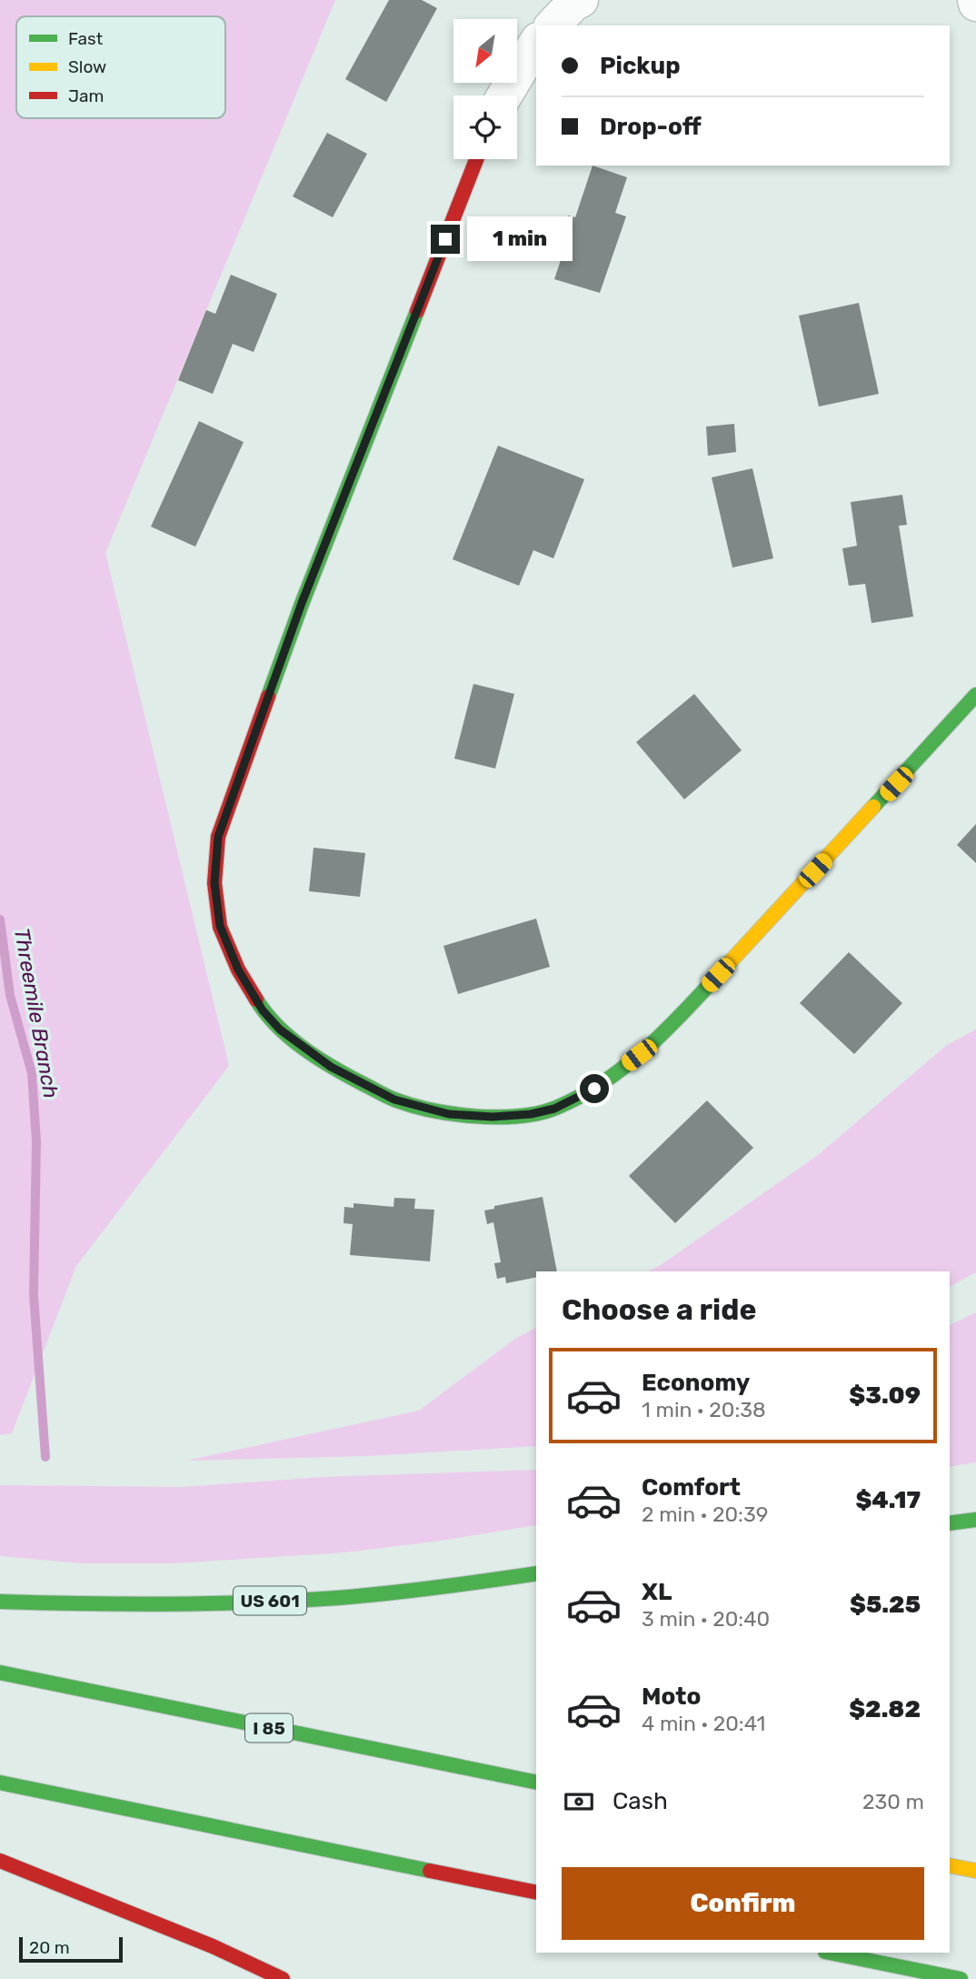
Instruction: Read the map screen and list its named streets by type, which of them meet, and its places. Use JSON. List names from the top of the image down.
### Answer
{
  "streets": {
    "main road": ["US 601", "I 85"]
  },
  "water": ["Threemile Branch"],
  "legend": ["Fast", "Slow", "Jam"],
  "scale_bar": "20 m",
  "north": "bottom left",
  "page": {
    "banner": ["Pickup", "Drop-off"],
    "bubble": "1 min",
    "heading": "Choose a ride",
    "list": [
      {
        "name": "Economy",
        "note": "1 min · 20:38",
        "value": "$3.09"
      },
      {
        "name": "Comfort",
        "note": "2 min · 20:39",
        "value": "$4.17"
      },
      {
        "name": "XL",
        "note": "3 min · 20:40",
        "value": "$5.25"
      },
      {
        "name": "Moto",
        "note": "4 min · 20:41",
        "value": "$2.82"
      }
    ],
    "pay": ["Cash", "230 m"],
    "buttons": "Confirm",
    "scale": "20 m"
  }
}
